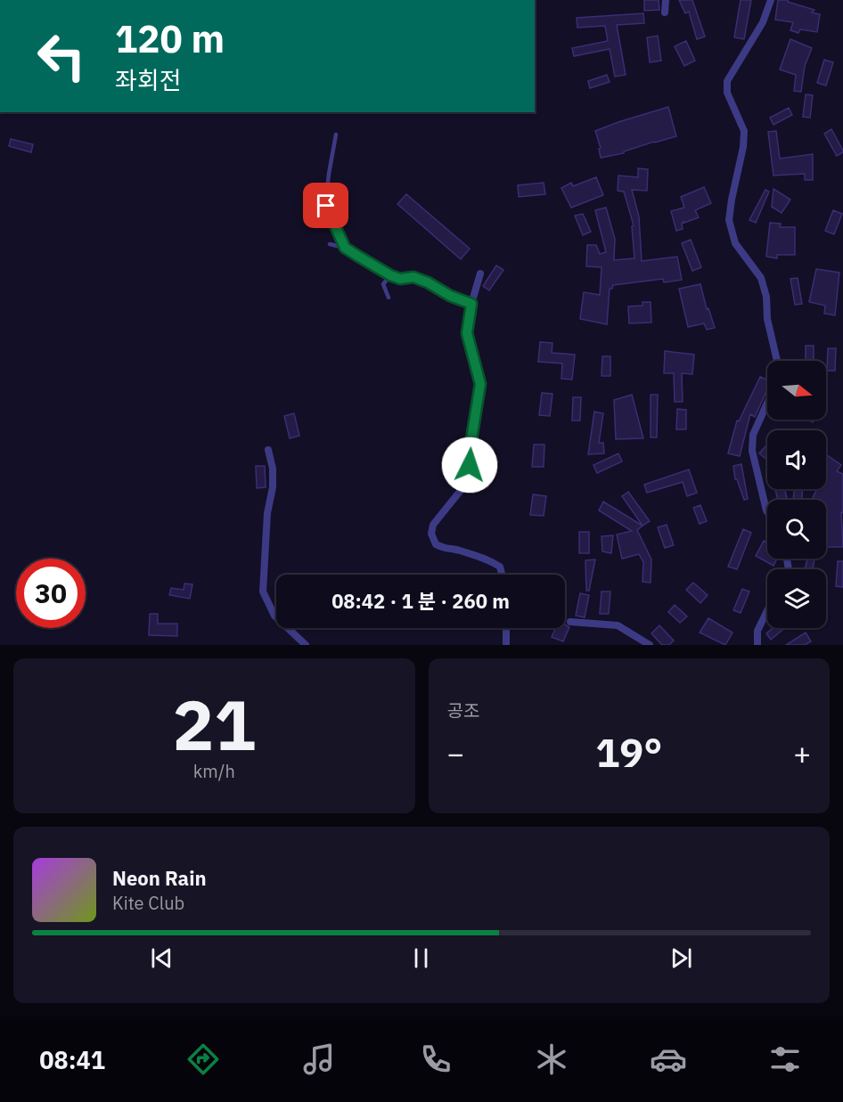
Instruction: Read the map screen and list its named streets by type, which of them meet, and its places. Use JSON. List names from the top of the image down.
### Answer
{
  "north": "right",
  "page": {
    "turn": ["120 m", "좌회전"],
    "limit": "30",
    "trip": "08:42 · 1 분 · 260 m",
    "tile": [
      ["21", "km/h"],
      "공조"
    ],
    "heat": ["−", "19°", "+"],
    "song": ["Neon Rain", "Kite Club"],
    "tabs": "08:41"
  }
}
